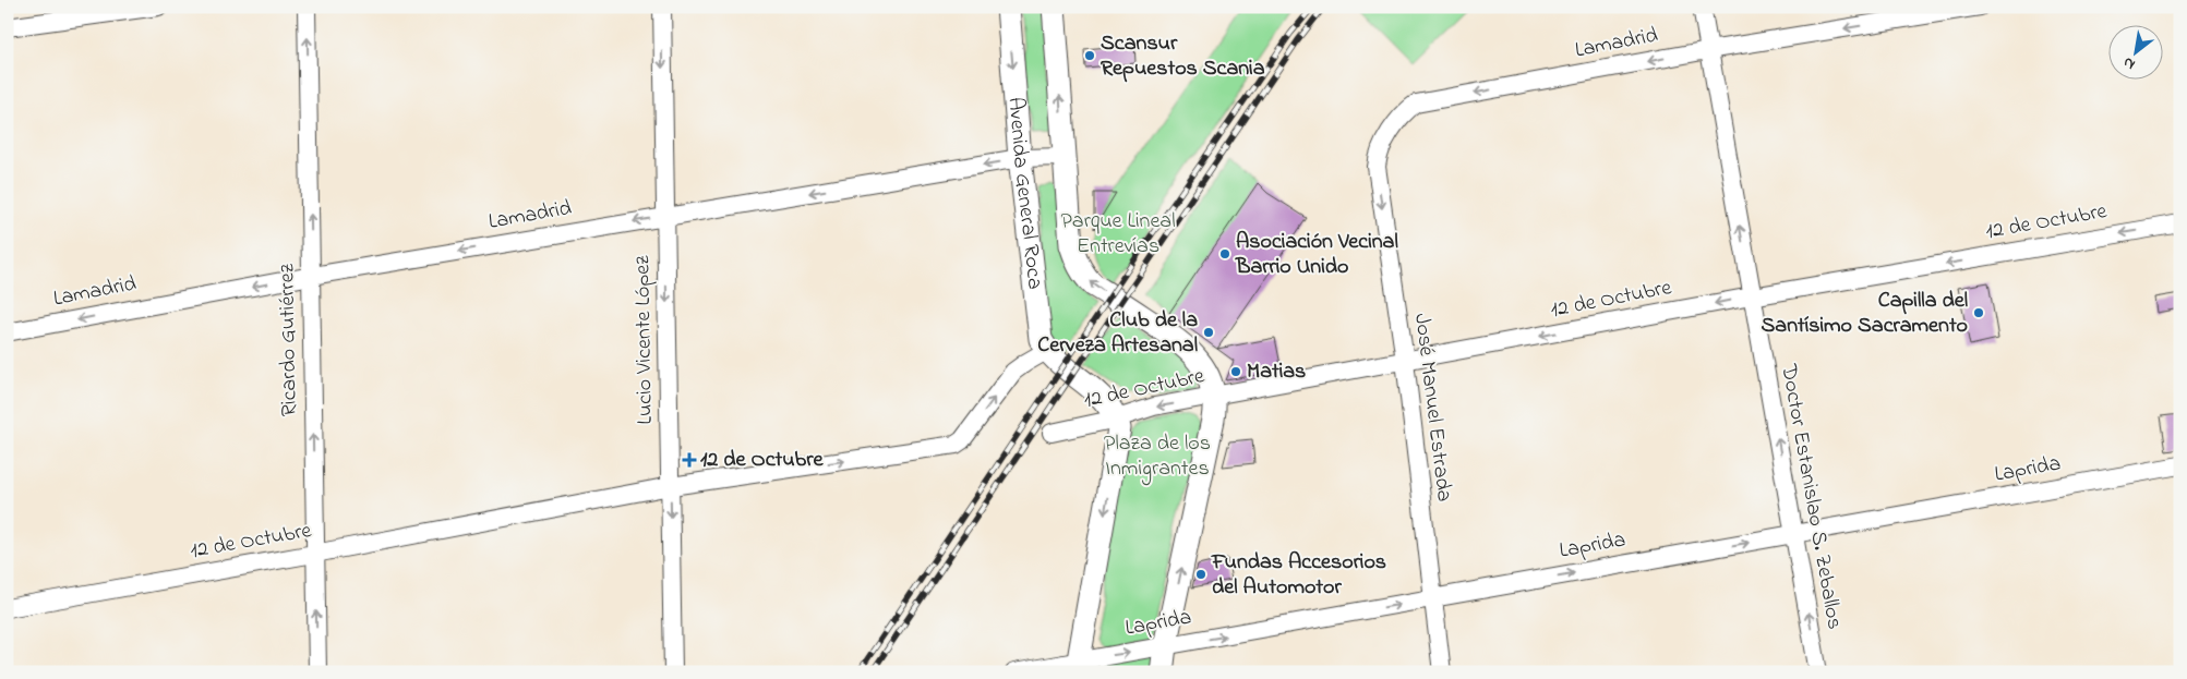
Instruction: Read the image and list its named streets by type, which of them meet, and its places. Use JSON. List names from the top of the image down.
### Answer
{
  "streets": {
    "main road": ["Avenida General Roca"],
    "street": [
      "Lamadrid",
      "12 de Octubre",
      "Ricardo Gutiérrez",
      "Lucio Vicente López",
      "José Manuel Estrada",
      "Laprida",
      "Doctor Estanislao S. Zeballos"
    ]
  },
  "crossings": [
    ["Lamadrid", "Avenida General Roca"],
    ["Lamadrid", "Ricardo Gutiérrez"],
    ["Lamadrid", "Lucio Vicente López"],
    ["Lamadrid", "José Manuel Estrada"],
    ["Lamadrid", "Doctor Estanislao S. Zeballos"],
    ["Avenida General Roca", "12 de Octubre"],
    ["Avenida General Roca", "Laprida"],
    ["12 de Octubre", "Ricardo Gutiérrez"],
    ["12 de Octubre", "Lucio Vicente López"],
    ["12 de Octubre", "José Manuel Estrada"],
    ["12 de Octubre", "Doctor Estanislao S. Zeballos"],
    ["José Manuel Estrada", "Laprida"],
    ["Laprida", "Doctor Estanislao S. Zeballos"]
  ],
  "one_way": [
    "Lamadrid",
    "Ricardo Gutiérrez",
    "Lucio Vicente López",
    "José Manuel Estrada",
    "Laprida",
    "Doctor Estanislao S. Zeballos"
  ],
  "parks": ["Parque Lineal Entrevías", "Plaza de los Inmigrantes"],
  "places": {
    "other": [
      "Scansur Repuestos Scania",
      "Asociación Vecinal Barrio Unido",
      "Capilla del Santísimo Sacramento",
      "Club de la Cerveza Artesanal",
      "Matias",
      "Fundas Accesorios del Automotor"
    ],
    "health": ["12 de Octubre"]
  },
  "north": "bottom left"
}
